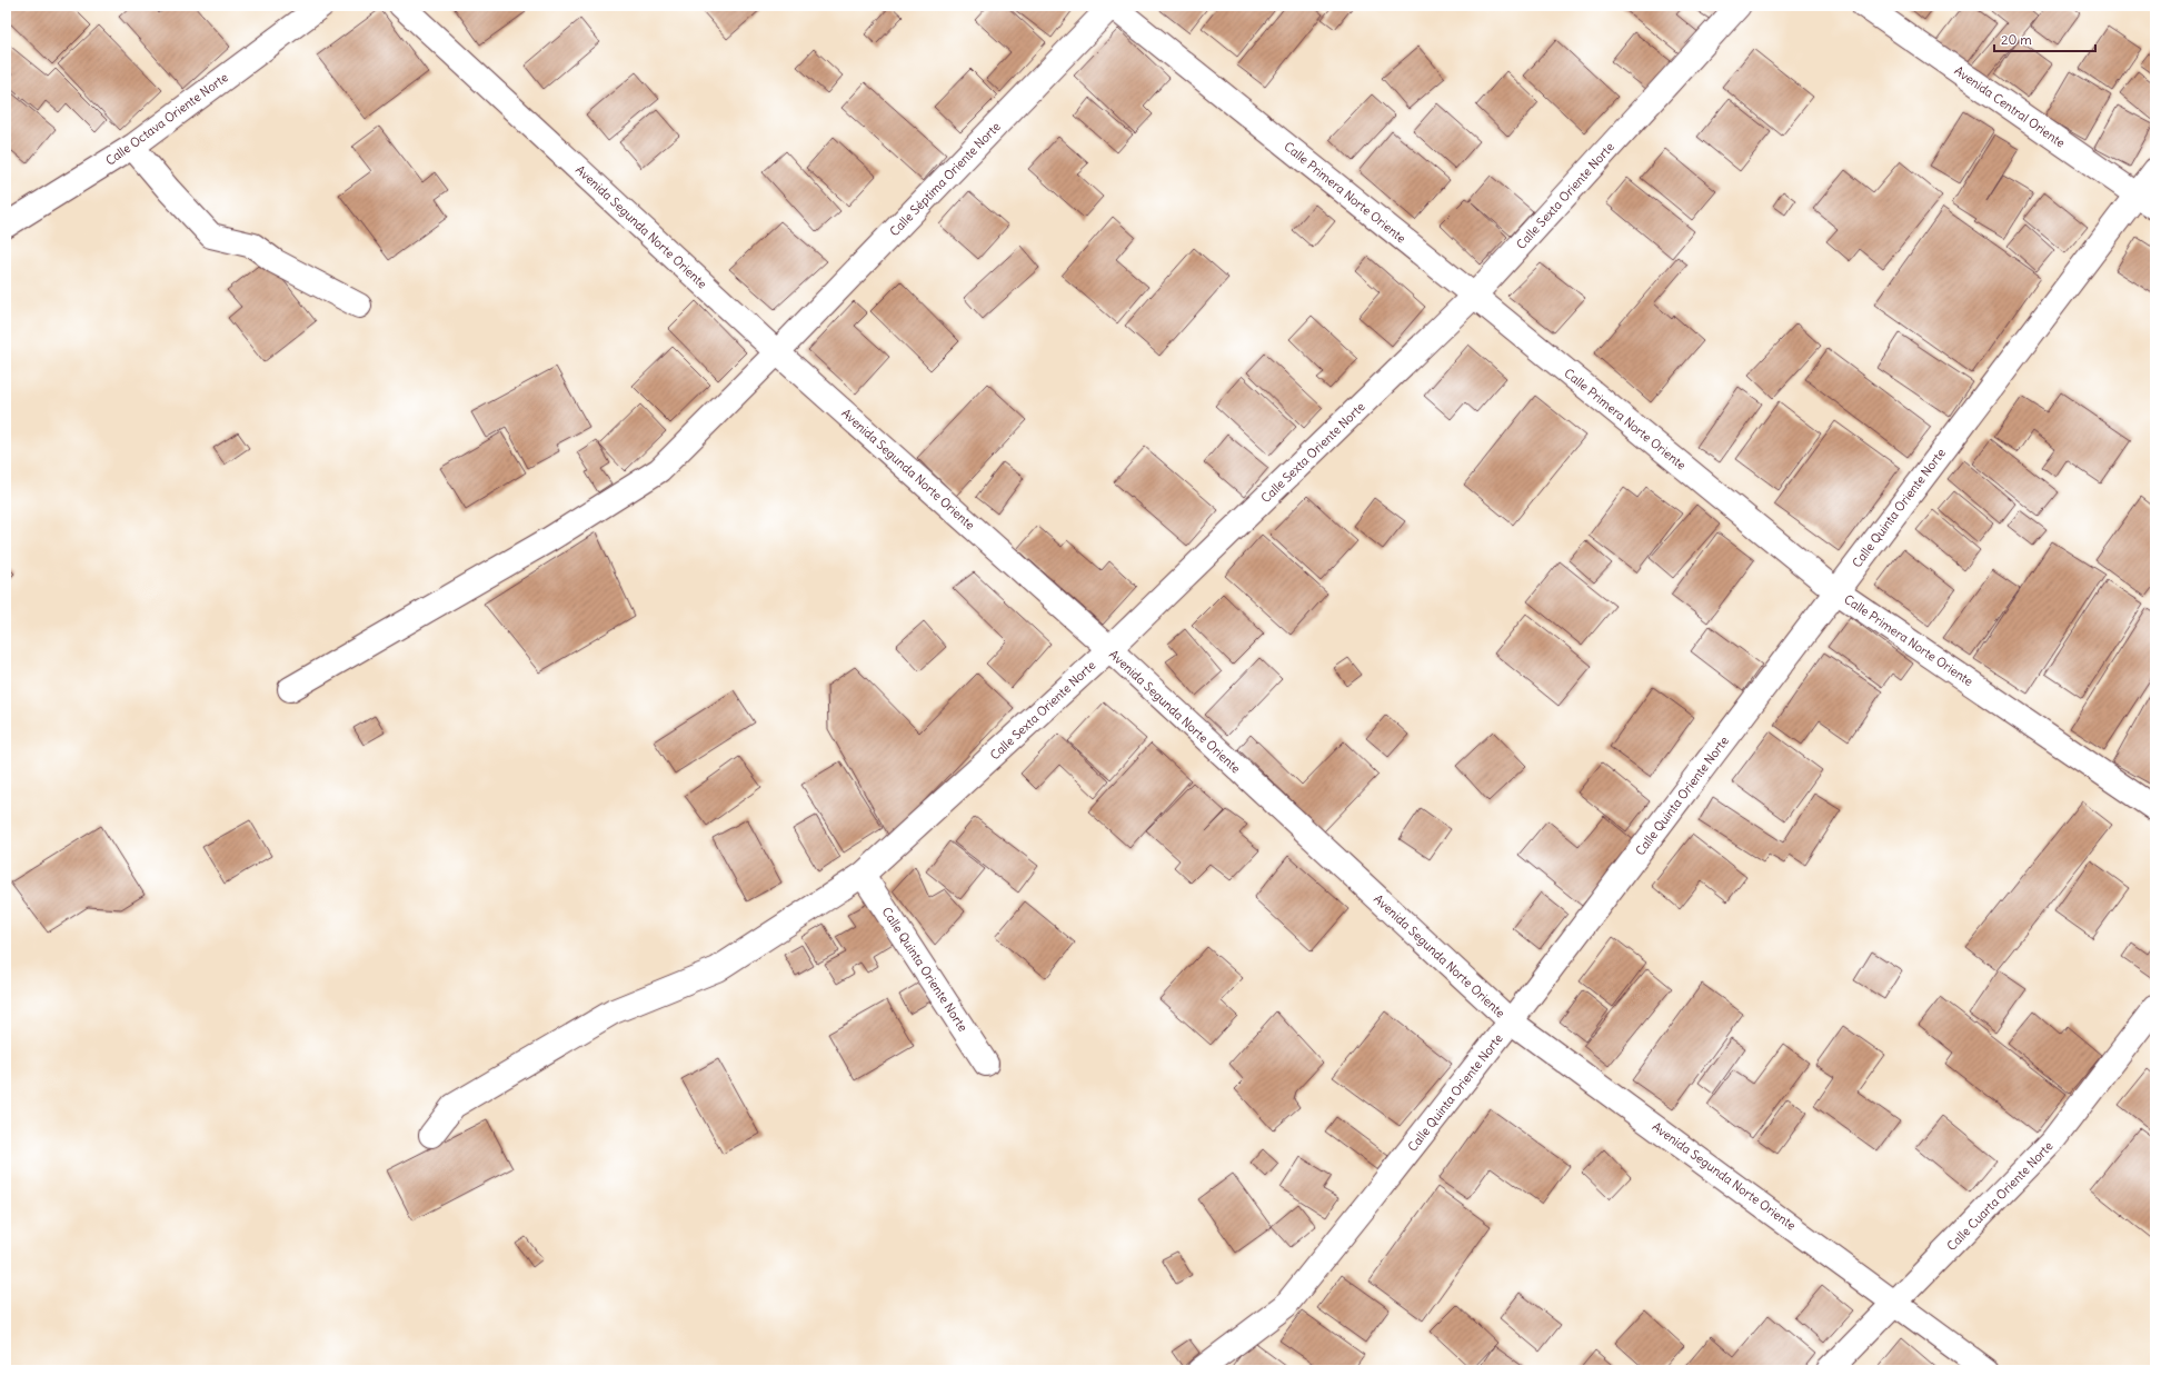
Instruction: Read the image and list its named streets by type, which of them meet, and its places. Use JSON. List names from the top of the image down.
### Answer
{
  "streets": {
    "street": [
      "Avenida Central Oriente",
      "Calle Octava Oriente Norte",
      "Calle Séptima Oriente Norte",
      "Calle Primera Norte Oriente",
      "Calle Sexta Oriente Norte",
      "Avenida Segunda Norte Oriente",
      "Calle Quinta Oriente Norte",
      "Calle Cuarta Oriente Norte"
    ]
  },
  "crossings": [
    ["Avenida Central Oriente", "Calle Quinta Oriente Norte"],
    ["Calle Séptima Oriente Norte", "Calle Primera Norte Oriente"],
    ["Calle Séptima Oriente Norte", "Avenida Segunda Norte Oriente"],
    ["Calle Primera Norte Oriente", "Calle Sexta Oriente Norte"],
    ["Calle Primera Norte Oriente", "Calle Quinta Oriente Norte"],
    ["Calle Sexta Oriente Norte", "Avenida Segunda Norte Oriente"],
    ["Calle Sexta Oriente Norte", "Calle Quinta Oriente Norte"],
    ["Avenida Segunda Norte Oriente", "Calle Quinta Oriente Norte"],
    ["Avenida Segunda Norte Oriente", "Calle Cuarta Oriente Norte"]
  ],
  "scale_bar": "20 m"
}
